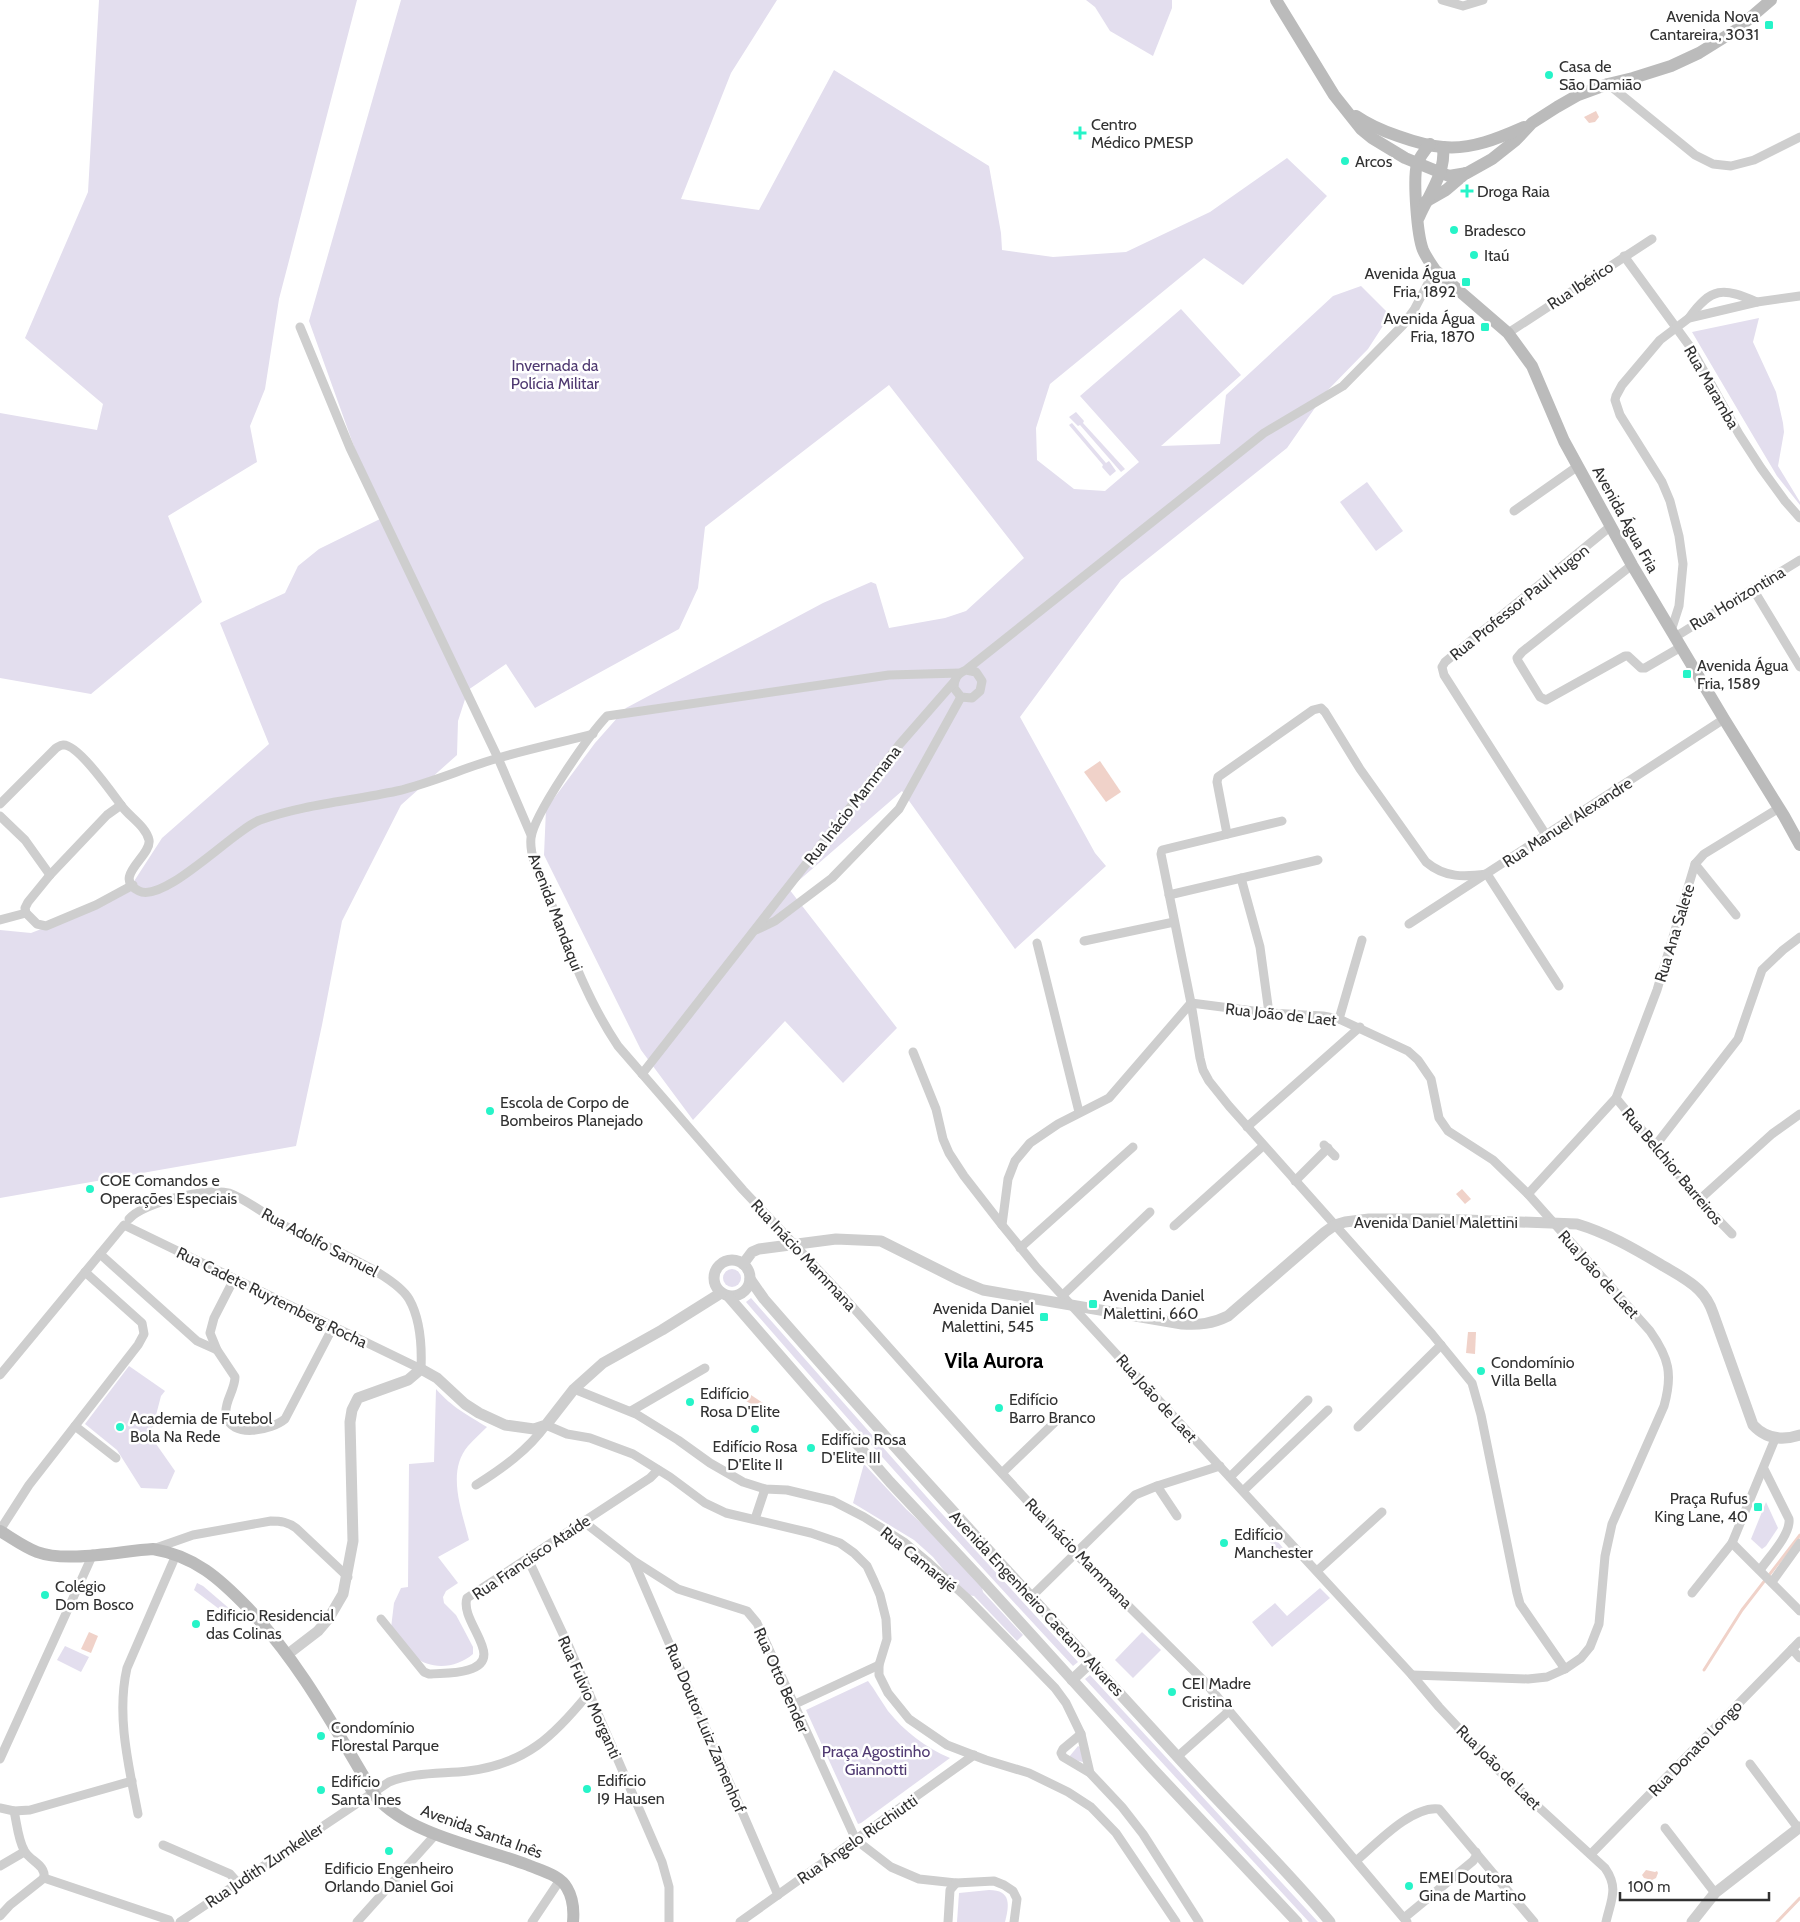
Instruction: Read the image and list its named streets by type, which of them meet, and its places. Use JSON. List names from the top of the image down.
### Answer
{
  "streets": {
    "main road": ["Avenida Água Fria", "Avenida Santa Inês"],
    "street": [
      "Rua Ibérico",
      "Rua Maramba",
      "Rua Horizontina",
      "Rua Professor Paul Hugon",
      "Rua Inácio Mammana",
      "Rua Manuel Alexandre",
      "Avenida Mandaqui",
      "Rua Ana Salete",
      "Rua João de Laet",
      "Rua Belchior Barreiros",
      "Avenida Daniel Malettini",
      "Rua Adolfo Samuel",
      "Rua Cadete Ruytemberg Rocha",
      "Rua Francisco Ataíde",
      "Rua Camarajé",
      "Avenida Engenheiro Caetano Alvares",
      "Rua Otto Bender",
      "Rua Fulvio Morganti",
      "Rua Doutor Luiz Zamenhof",
      "Rua Donato Longo",
      "Rua Ângelo Ricchiutti",
      "Rua Judith Zumkeller"
    ]
  },
  "crossings": [
    ["Rua Ibérico", "Rua Maramba"],
    ["Rua Ibérico", "Avenida Água Fria"],
    ["Avenida Água Fria", "Rua Horizontina"],
    ["Avenida Água Fria", "Rua Professor Paul Hugon"],
    ["Avenida Água Fria", "Rua Manuel Alexandre"],
    ["Avenida Água Fria", "Rua Ana Salete"],
    ["Rua Professor Paul Hugon", "Rua Manuel Alexandre"],
    ["Rua Inácio Mammana", "Avenida Mandaqui"],
    ["Rua Inácio Mammana", "Avenida Daniel Malettini"],
    ["Rua Ana Salete", "Rua Belchior Barreiros"],
    ["Rua João de Laet", "Avenida Daniel Malettini"],
    ["Rua João de Laet", "Rua Donato Longo"],
    ["Avenida Daniel Malettini", "Avenida Engenheiro Caetano Alvares"],
    ["Rua Adolfo Samuel", "Rua Cadete Ruytemberg Rocha"],
    ["Rua Francisco Ataíde", "Rua Otto Bender"],
    ["Rua Francisco Ataíde", "Rua Fulvio Morganti"],
    ["Rua Otto Bender", "Rua Doutor Luiz Zamenhof"],
    ["Rua Otto Bender", "Rua Ângelo Ricchiutti"],
    ["Rua Fulvio Morganti", "Rua Judith Zumkeller"],
    ["Rua Doutor Luiz Zamenhof", "Rua Ângelo Ricchiutti"],
    ["Avenida Santa Inês", "Rua Judith Zumkeller"]
  ],
  "districts": ["Vila Aurora"],
  "parks": ["Invernada da Polícia Militar", "Praça Agostinho Giannotti"],
  "places": {
    "transit": [
      "Avenida Nova Cantareira, 3031",
      "Avenida Água Fria, 1892",
      "Avenida Água Fria, 1870",
      "Avenida Água Fria, 1589",
      "Avenida Daniel Malettini, 660",
      "Avenida Daniel Malettini, 545",
      "Praça Rufus King Lane, 40"
    ],
    "other": [
      "Casa de São Damião",
      "Arcos",
      "Bradesco",
      "Itaú",
      "Escola de Corpo de Bombeiros Planejado",
      "COE Comandos e Operações Especiais",
      "Condomínio Villa Bella",
      "Edifício Rosa D'Elite",
      "Edifício Barro Branco",
      "Academia de Futebol Bola Na Rede",
      "Edifício Rosa D'Elite II",
      "Edifício Rosa D'Elite III",
      "Edifício Manchester",
      "Colégio Dom Bosco",
      "Edificio Residencial das Colinas",
      "CEI Madre Cristina",
      "Condomínio Florestal Parque",
      "Edifício I9 Hausen",
      "Edifício Santa Ines",
      "Edificio Engenheiro Orlando Daniel Goi",
      "EMEI Doutora Gina de Martino"
    ],
    "health": ["Centro Médico PMESP", "Droga Raia"]
  },
  "scale_bar": "100 m"
}
